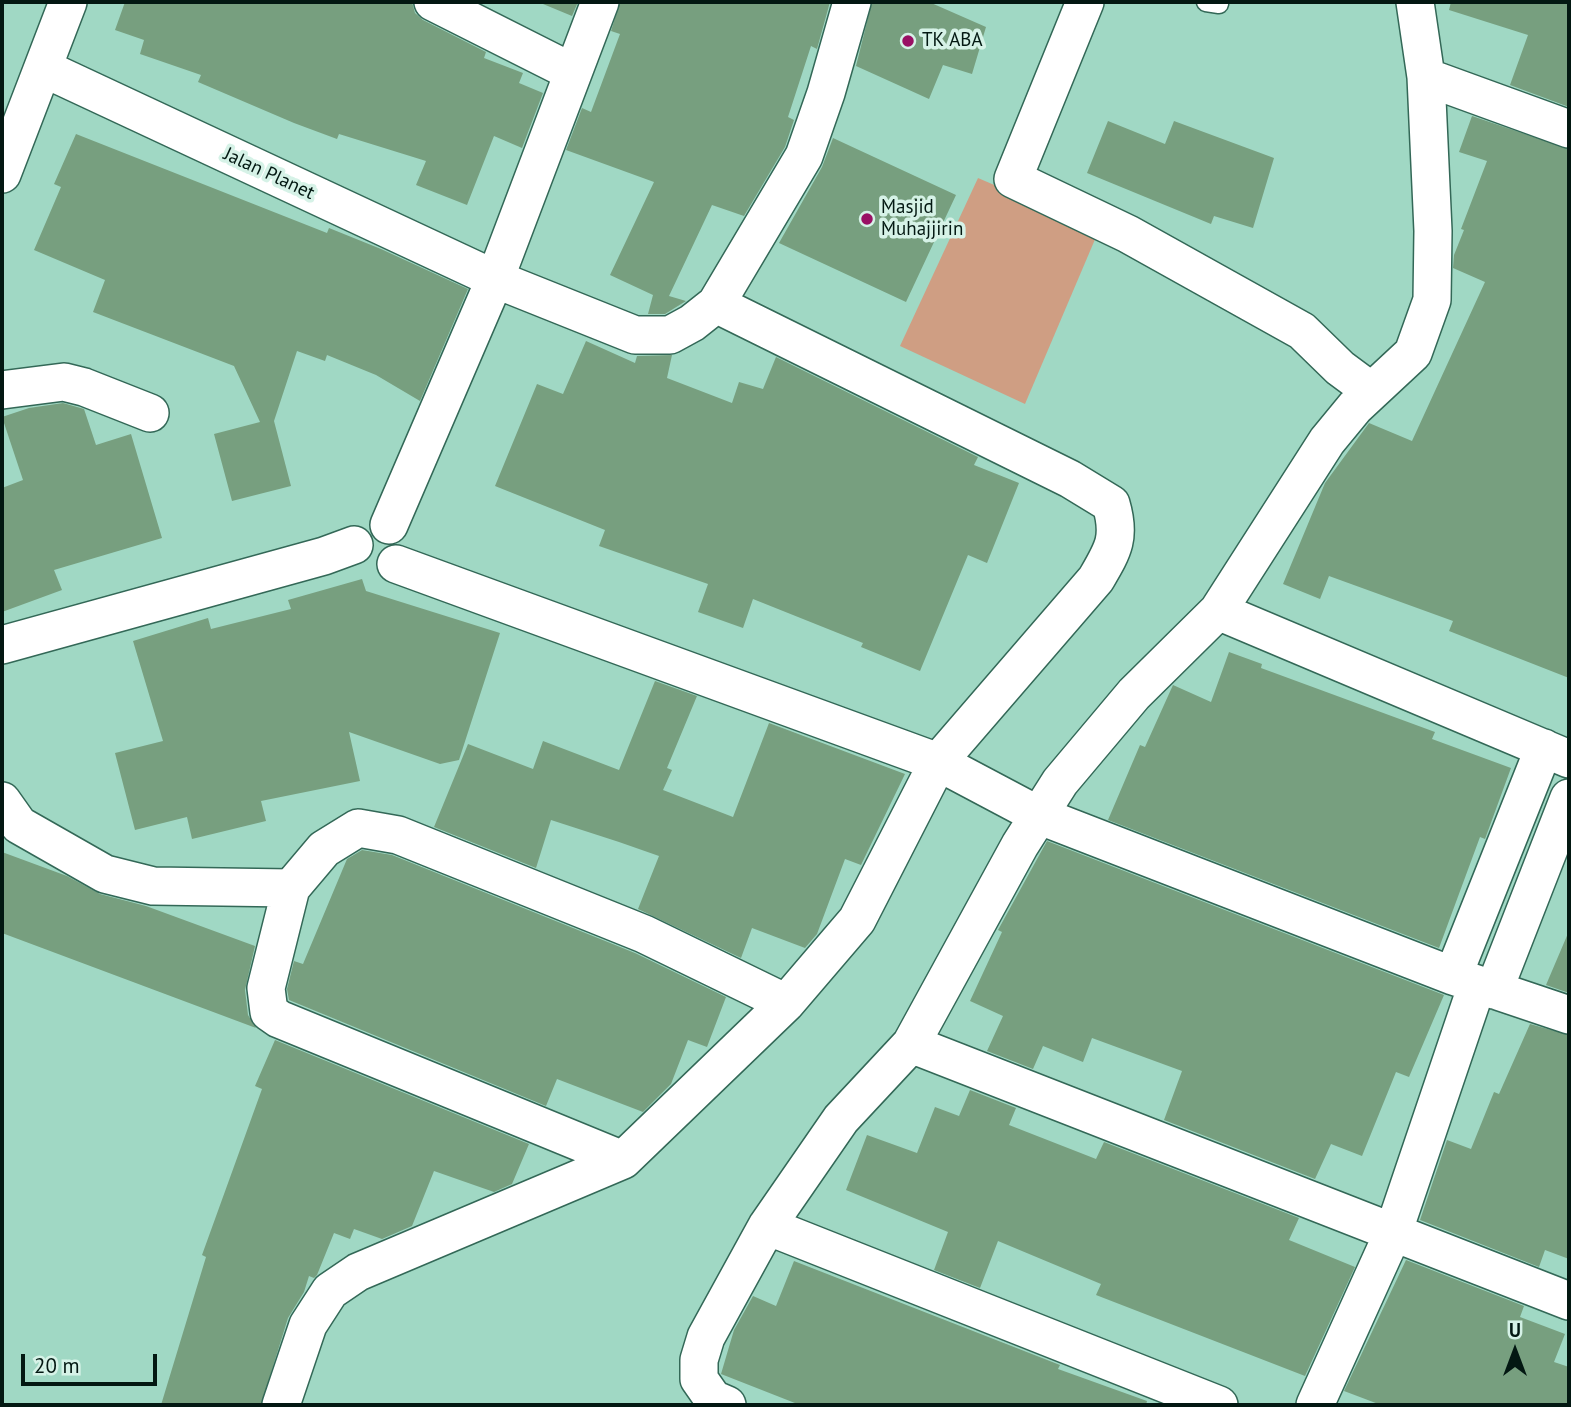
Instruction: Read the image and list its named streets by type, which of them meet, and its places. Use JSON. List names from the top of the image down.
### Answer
{
  "streets": {
    "street": ["Jalan Planet"]
  },
  "places": ["TK ABA", "Masjid Muhajjirin"],
  "scale_bar": "20 m",
  "north": "top"
}
